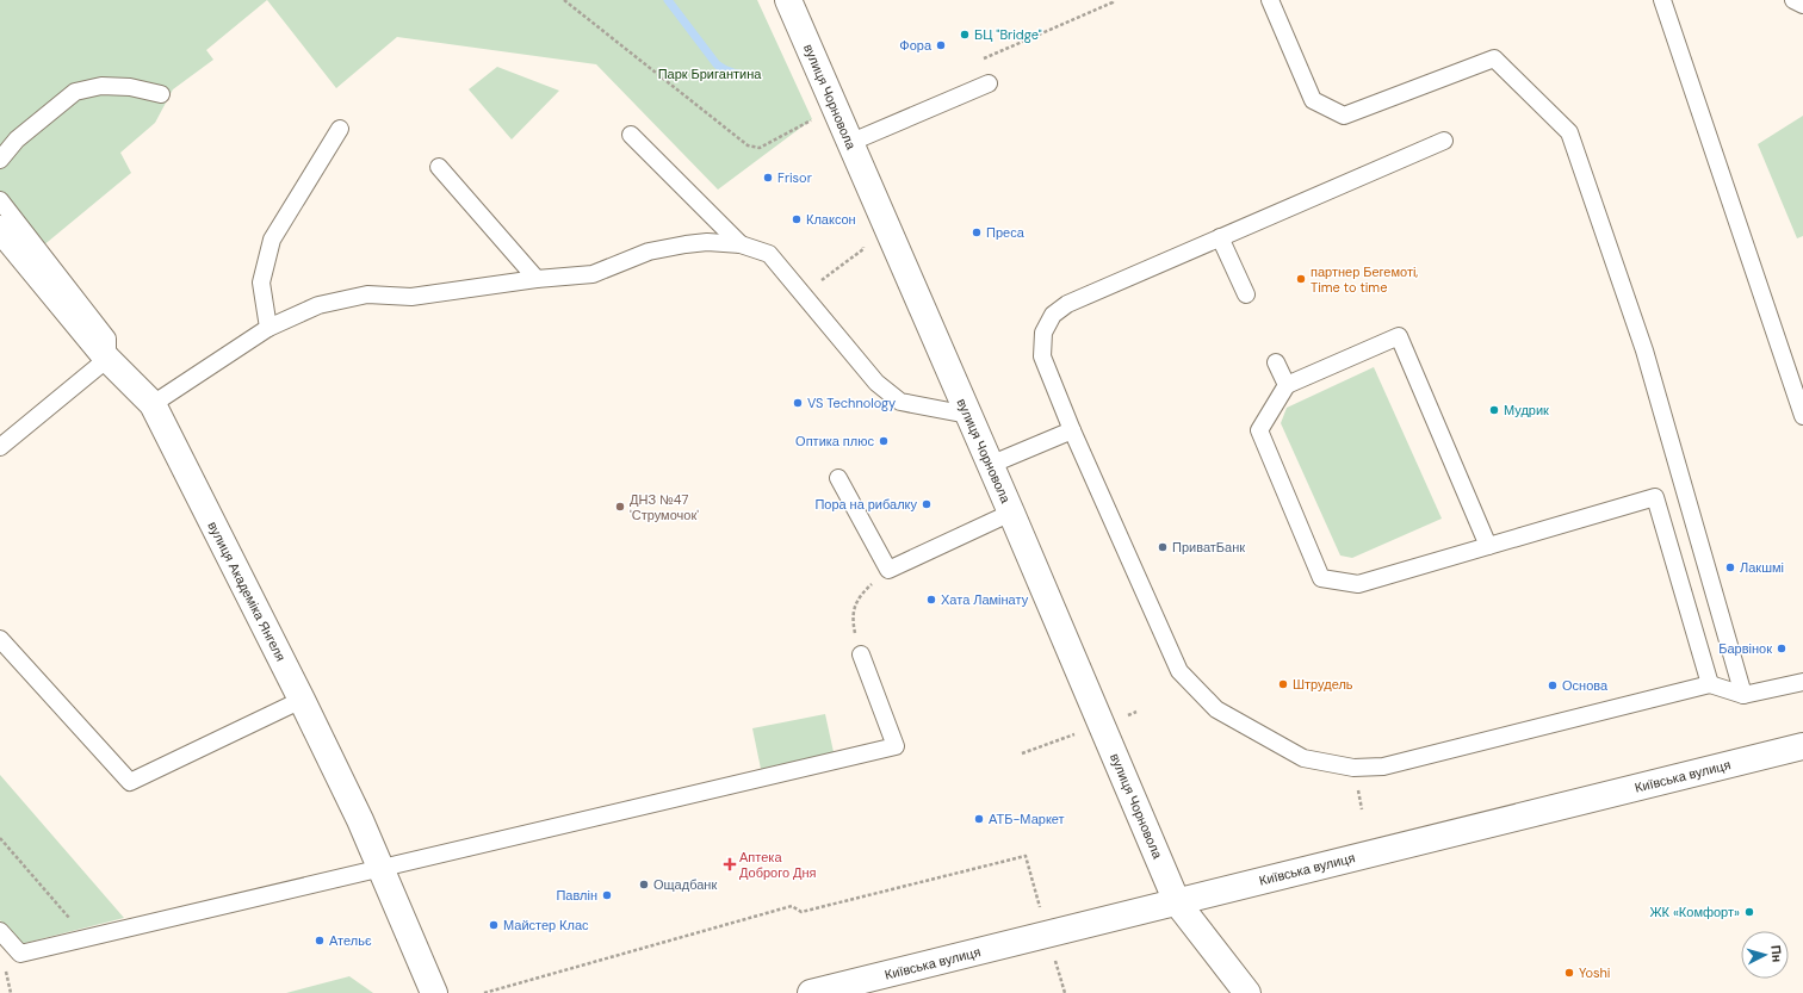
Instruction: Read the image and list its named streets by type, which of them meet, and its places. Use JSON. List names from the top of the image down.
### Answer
{
  "streets": {
    "main road": ["вулиця Чорновола", "вулиця Академіка Янгеля", "Київська вулиця"]
  },
  "crossings": [
    ["вулиця Чорновола", "Київська вулиця"]
  ],
  "parks": ["Парк Бригантина"],
  "places": {
    "other": [
      "БЦ \"Bridge\"",
      "Фора",
      "Frisor",
      "Клаксон",
      "Преса",
      "партнер Бегемоті, Time to time",
      "VS Technology",
      "Мудрик",
      "Оптика плюс",
      "Пора на рибалку",
      "ДНЗ №47 'Струмочок'",
      "ПриватБанк",
      "Лакшмі",
      "Хата Ламінату",
      "Барвінок",
      "Штрудель",
      "Основа",
      "АТБ-Маркет",
      "Ощадбанк",
      "Павлін",
      "ЖК «Комфорт»",
      "Майстер Клас",
      "Ательє",
      "Yoshi"
    ],
    "health": ["Аптека Доброго Дня"]
  },
  "north": "right"
}
